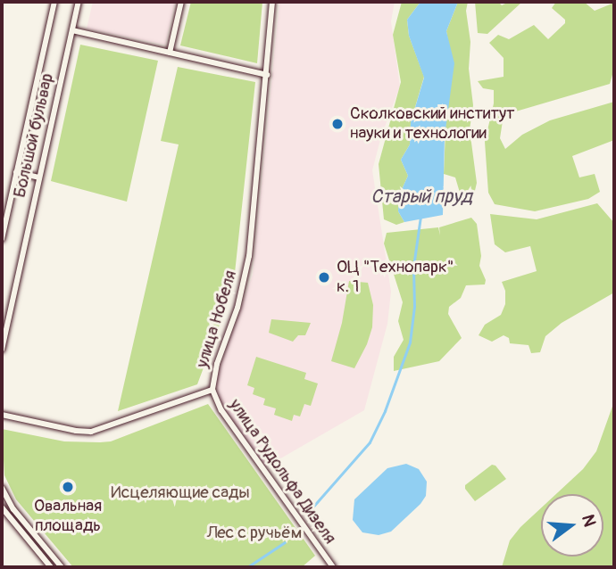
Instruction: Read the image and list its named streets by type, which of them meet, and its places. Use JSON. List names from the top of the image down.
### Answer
{
  "streets": {
    "street": ["Большой бульвар", "улица Нобеля", "улица Рудольфа Дизеля"]
  },
  "crossings": [
    ["улица Нобеля", "улица Рудольфа Дизеля"]
  ],
  "water": ["Старый пруд"],
  "parks": ["Исцеляющие сады", "Лес с ручьём"],
  "places": ["Сколковский институт науки и технологии", "ОЦ \"Технопарк\" к. 1", "Овальная площадь"],
  "north": "right"
}
